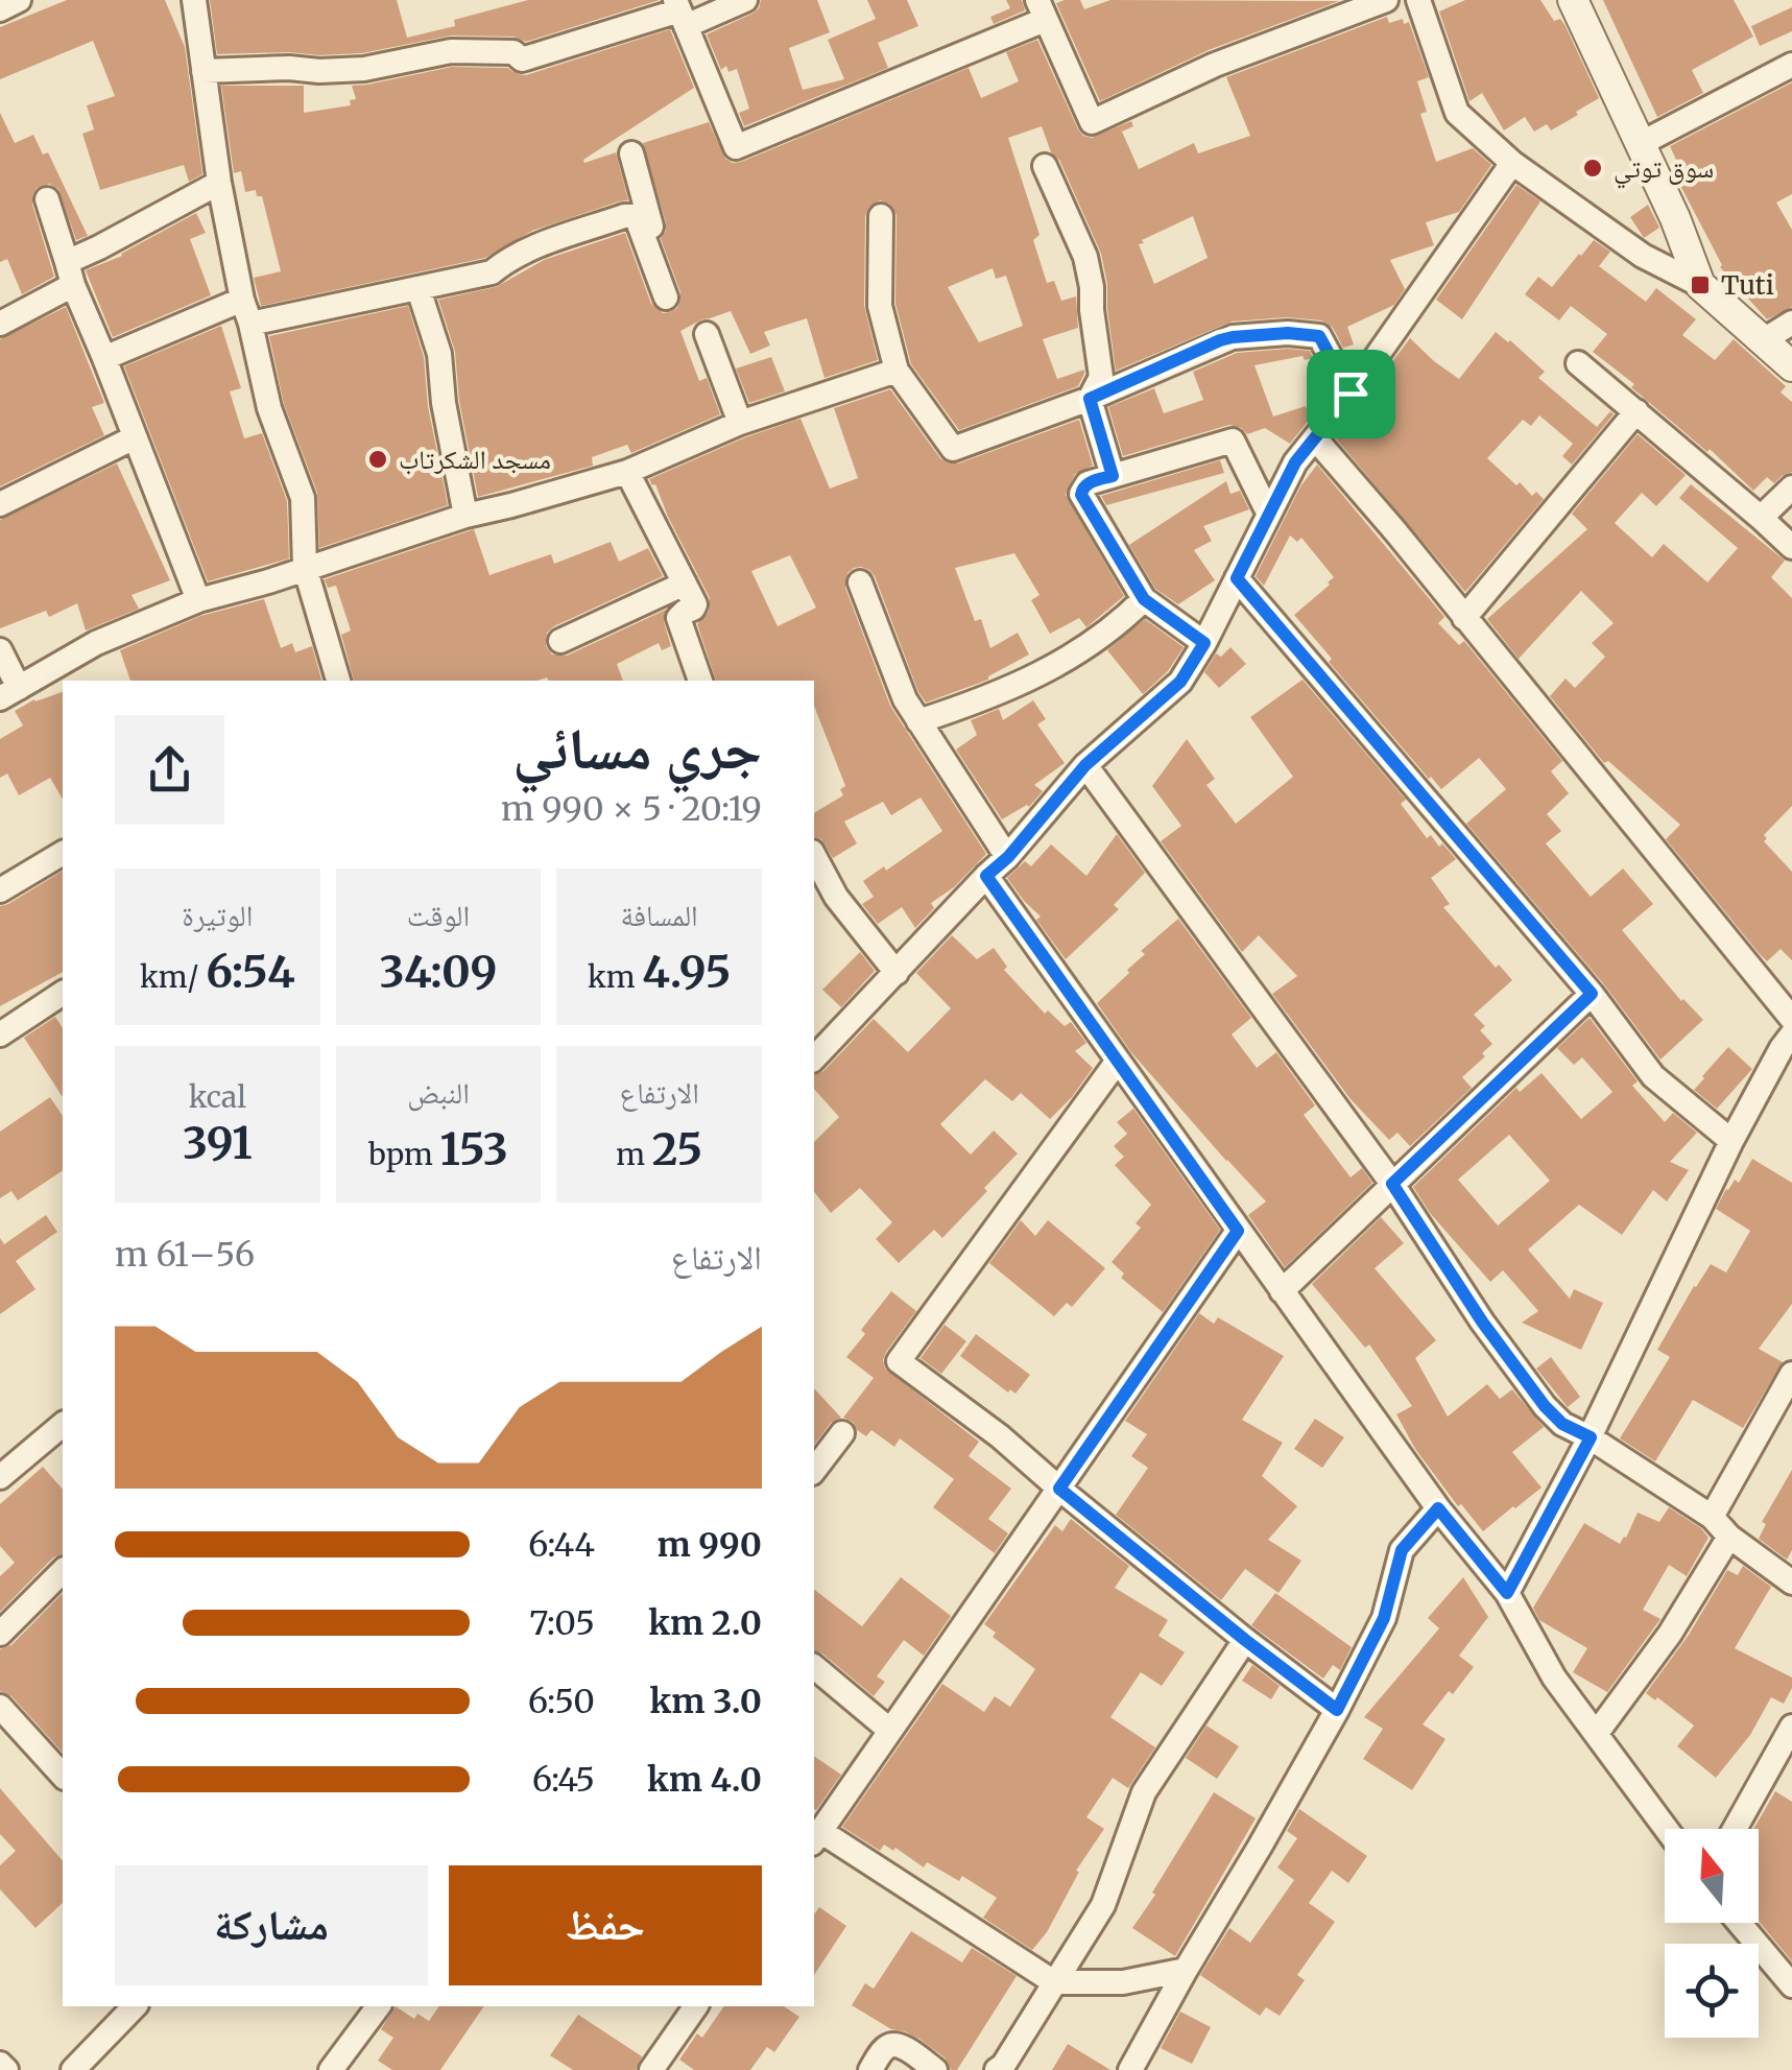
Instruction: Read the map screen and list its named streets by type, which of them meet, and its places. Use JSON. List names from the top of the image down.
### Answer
{
  "places": {
    "other": ["سوق توتي", "مسجد الشكرتاب"],
    "transit": ["Tuti"]
  },
  "north": "top",
  "page": {
    "heading": ["جري مسائي", "20:19 · 5 × 990 m"],
    "stats": [
      ["المسافة", "4.95 km"],
      ["الوقت", "34:09"],
      ["الوتيرة", "6:54 /km"],
      ["الارتفاع", "25 m"],
      ["النبض", "153 bpm"],
      ["kcal", "391"]
    ],
    "chart": ["الارتفاع", "56–61 m"],
    "list": [
      {
        "name": "990 m",
        "note": "6:44"
      },
      {
        "name": "2.0 km",
        "note": "7:05"
      },
      {
        "name": "3.0 km",
        "note": "6:50"
      },
      {
        "name": "4.0 km",
        "note": "6:45"
      }
    ],
    "buttons": ["حفظ", "مشاركة"]
  }
}
